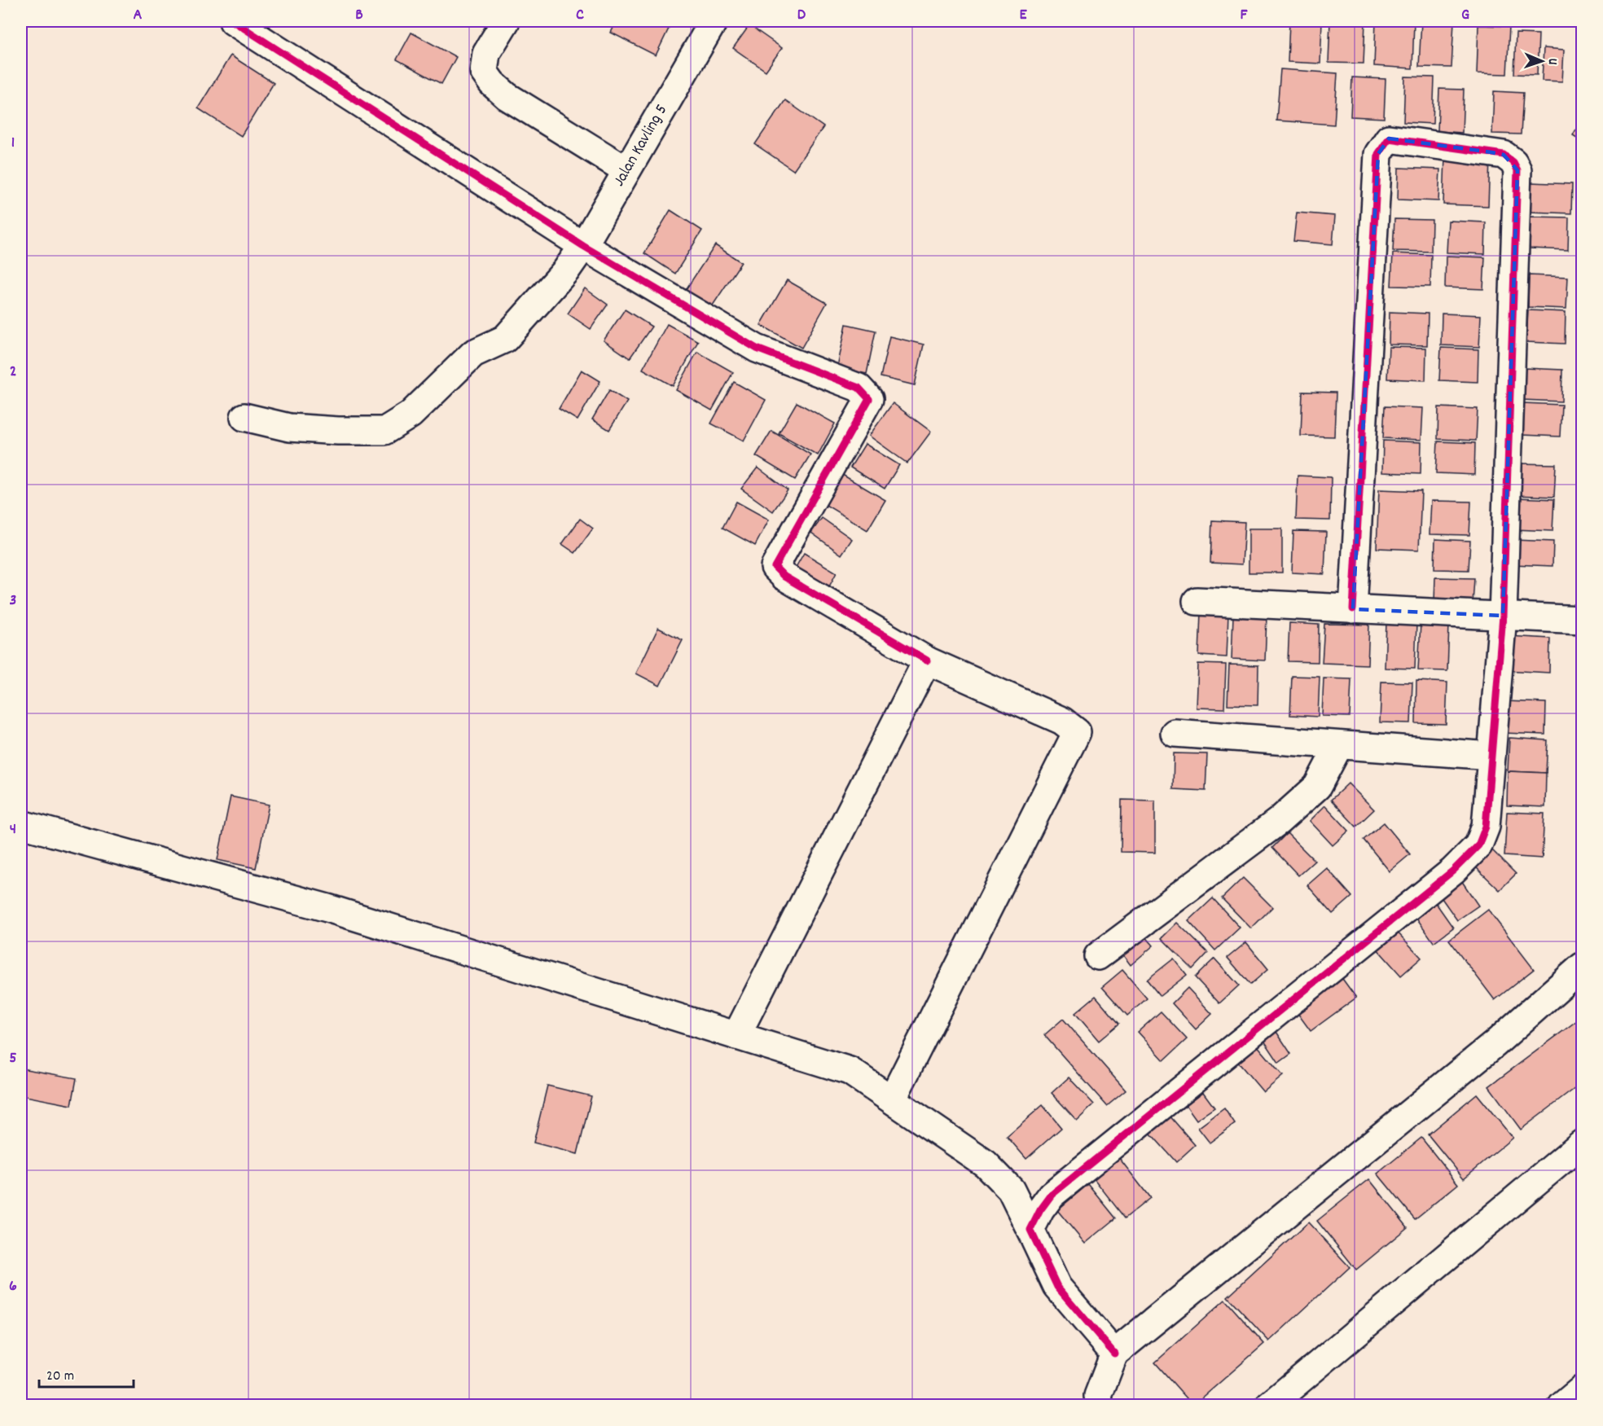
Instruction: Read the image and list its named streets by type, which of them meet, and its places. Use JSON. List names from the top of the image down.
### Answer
{
  "streets": {
    "street": ["Jalan Kavling 5"]
  },
  "scale_bar": "20 m",
  "north": "right",
  "grid": {
    "columns": [
      "A",
      "B",
      "C",
      "D",
      "E",
      "F",
      "G"
    ],
    "rows": [
      "1",
      "2",
      "3",
      "4",
      "5",
      "6"
    ]
  }
}
